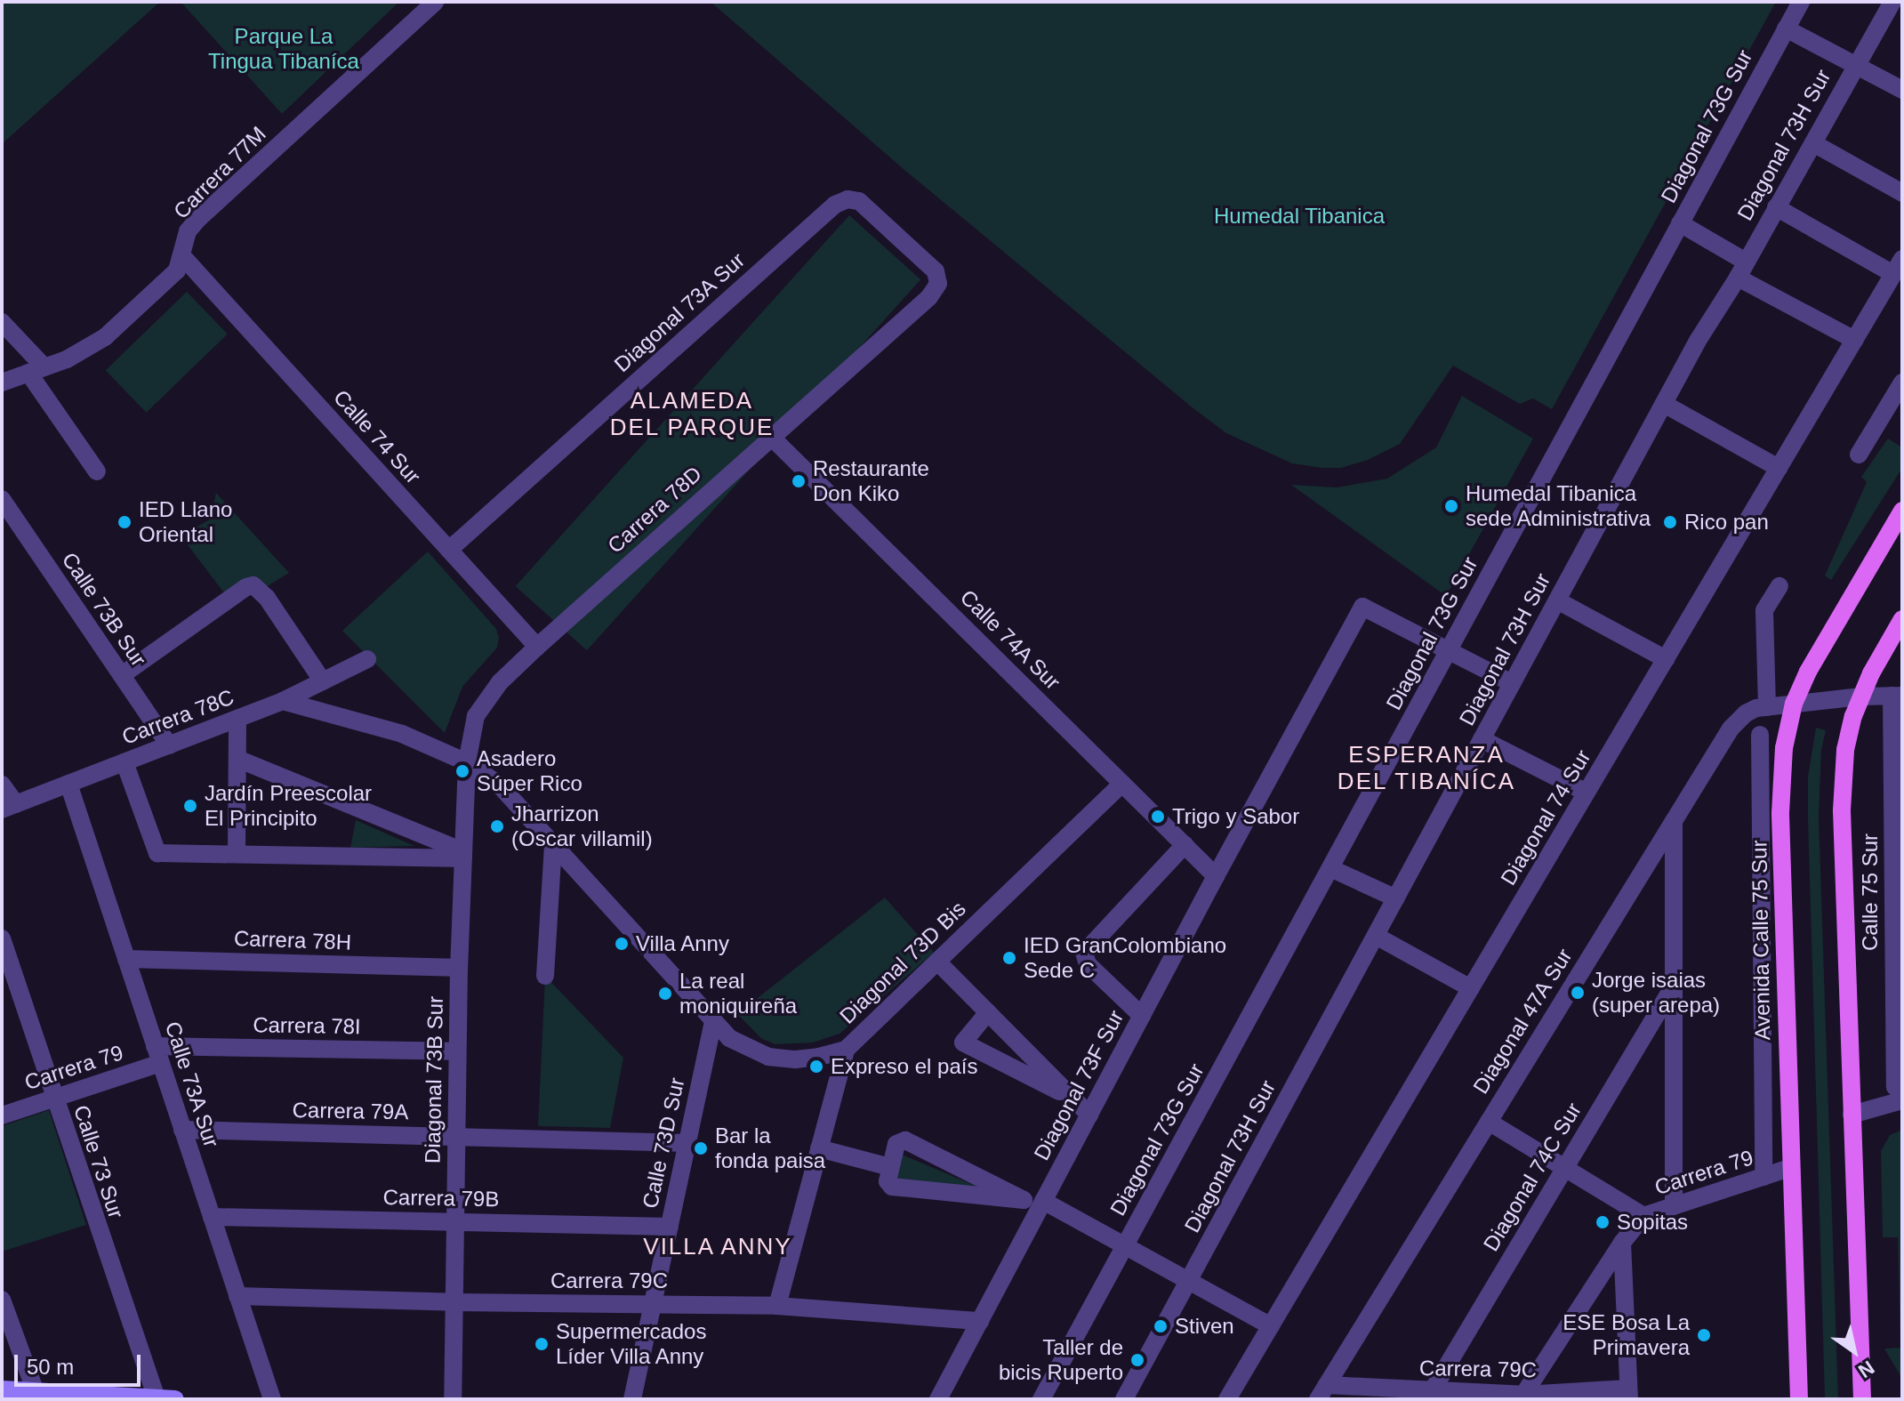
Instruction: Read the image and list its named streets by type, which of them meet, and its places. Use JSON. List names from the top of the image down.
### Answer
{
  "streets": {
    "main road": ["Avenida Calle 75 Sur"],
    "street": [
      "Diagonal 73G Sur",
      "Diagonal 73H Sur",
      "Carrera 77M",
      "Diagonal 73A Sur",
      "Calle 74 Sur",
      "Carrera 78D",
      "Calle 73B Sur",
      "Calle 74A Sur",
      "Carrera 78C",
      "Diagonal 74 Sur",
      "Calle 75 Sur",
      "Carrera 78H",
      "Diagonal 73D Bis",
      "Diagonal 47A Sur",
      "Carrera 78I",
      "Carrera 79",
      "Diagonal 73B Sur",
      "Calle 73A Sur",
      "Diagonal 73F Sur",
      "Carrera 79A",
      "Calle 73D Sur",
      "Calle 73 Sur",
      "Diagonal 74C Sur",
      "Carrera 79B",
      "Carrera 79C"
    ]
  },
  "crossings": [
    ["Diagonal 73G Sur", "Diagonal 73F Sur"],
    ["Carrera 77M", "Calle 74 Sur"],
    ["Diagonal 73A Sur", "Calle 74 Sur"],
    ["Diagonal 73A Sur", "Carrera 78D"],
    ["Calle 74 Sur", "Carrera 78D"],
    ["Carrera 78D", "Calle 74A Sur"],
    ["Carrera 78D", "Diagonal 73B Sur"],
    ["Calle 73B Sur", "Carrera 78C"],
    ["Calle 74A Sur", "Diagonal 73D Bis"],
    ["Calle 74A Sur", "Diagonal 73F Sur"],
    ["Carrera 78C", "Calle 73A Sur"],
    ["Calle 75 Sur", "Diagonal 47A Sur"],
    ["Carrera 78H", "Diagonal 73B Sur"],
    ["Carrera 78H", "Calle 73A Sur"],
    ["Avenida Calle 75 Sur", "Diagonal 47A Sur"],
    ["Avenida Calle 75 Sur", "Carrera 79"],
    ["Diagonal 73D Bis", "Carrera 79C"],
    ["Diagonal 47A Sur", "Carrera 79"],
    ["Diagonal 47A Sur", "Carrera 79C"],
    ["Carrera 78I", "Carrera 79"],
    ["Carrera 78I", "Diagonal 73B Sur"],
    ["Carrera 78I", "Calle 73A Sur"],
    ["Carrera 79", "Calle 73A Sur"],
    ["Carrera 79", "Calle 73 Sur"],
    ["Carrera 79", "Diagonal 74C Sur"],
    ["Diagonal 73B Sur", "Carrera 79A"],
    ["Diagonal 73B Sur", "Carrera 79B"],
    ["Diagonal 73B Sur", "Carrera 79C"],
    ["Calle 73A Sur", "Carrera 79A"],
    ["Calle 73A Sur", "Carrera 79B"],
    ["Calle 73A Sur", "Carrera 79C"],
    ["Diagonal 73F Sur", "Carrera 79C"],
    ["Carrera 79A", "Calle 73D Sur"],
    ["Calle 73D Sur", "Carrera 79B"],
    ["Calle 73D Sur", "Carrera 79C"],
    ["Diagonal 74C Sur", "Carrera 79C"]
  ],
  "districts": ["ALAMEDA DEL PARQUE", "ESPERANZA DEL TIBANÍCA", "VILLA ANNY"],
  "parks": ["Parque La Tingua Tibaníca", "Humedal Tibanica"],
  "places": [
    "Restaurante Don Kiko",
    "Humedal Tibanica sede Administrativa",
    "IED Llano Oriental",
    "Rico pan",
    "Asadero Súper Rico",
    "Jardín Preescolar El Principito",
    "Trigo y Sabor",
    "Jharrizon (Oscar villamil)",
    "Villa Anny",
    "IED GranColombiano Sede C",
    "Jorge isaias (super arepa)",
    "La real moniquireña",
    "Expreso el país",
    "Bar la fonda paisa",
    "Sopitas",
    "Stiven",
    "ESE Bosa La Primavera",
    "Supermercados Líder Villa Anny",
    "Taller de bicis Ruperto"
  ],
  "scale_bar": "50 m",
  "north": "bottom right"
}
